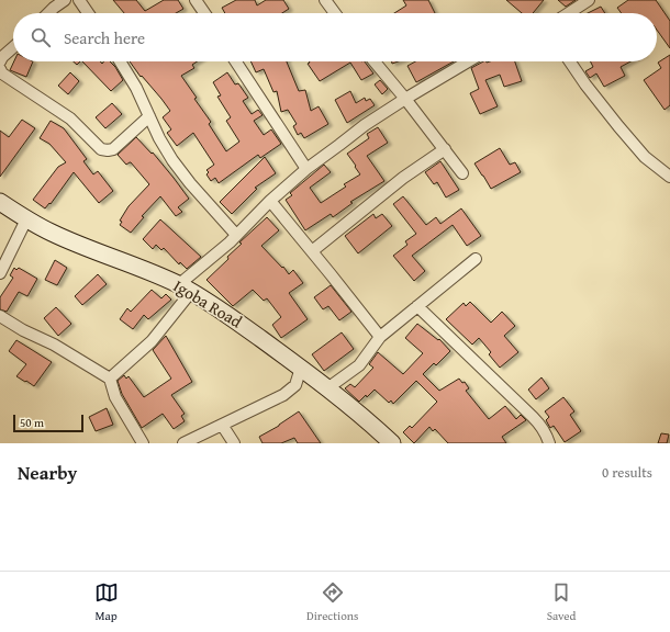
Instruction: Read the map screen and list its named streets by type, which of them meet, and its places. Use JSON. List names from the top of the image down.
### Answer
{
  "streets": {
    "street": ["Igoba Road"]
  },
  "scale_bar": "50 m",
  "page": {
    "search": "Search here",
    "scale": "50 m",
    "heading": ["Nearby", "0 results"],
    "nav": ["Map", "Directions", "Saved"]
  }
}
